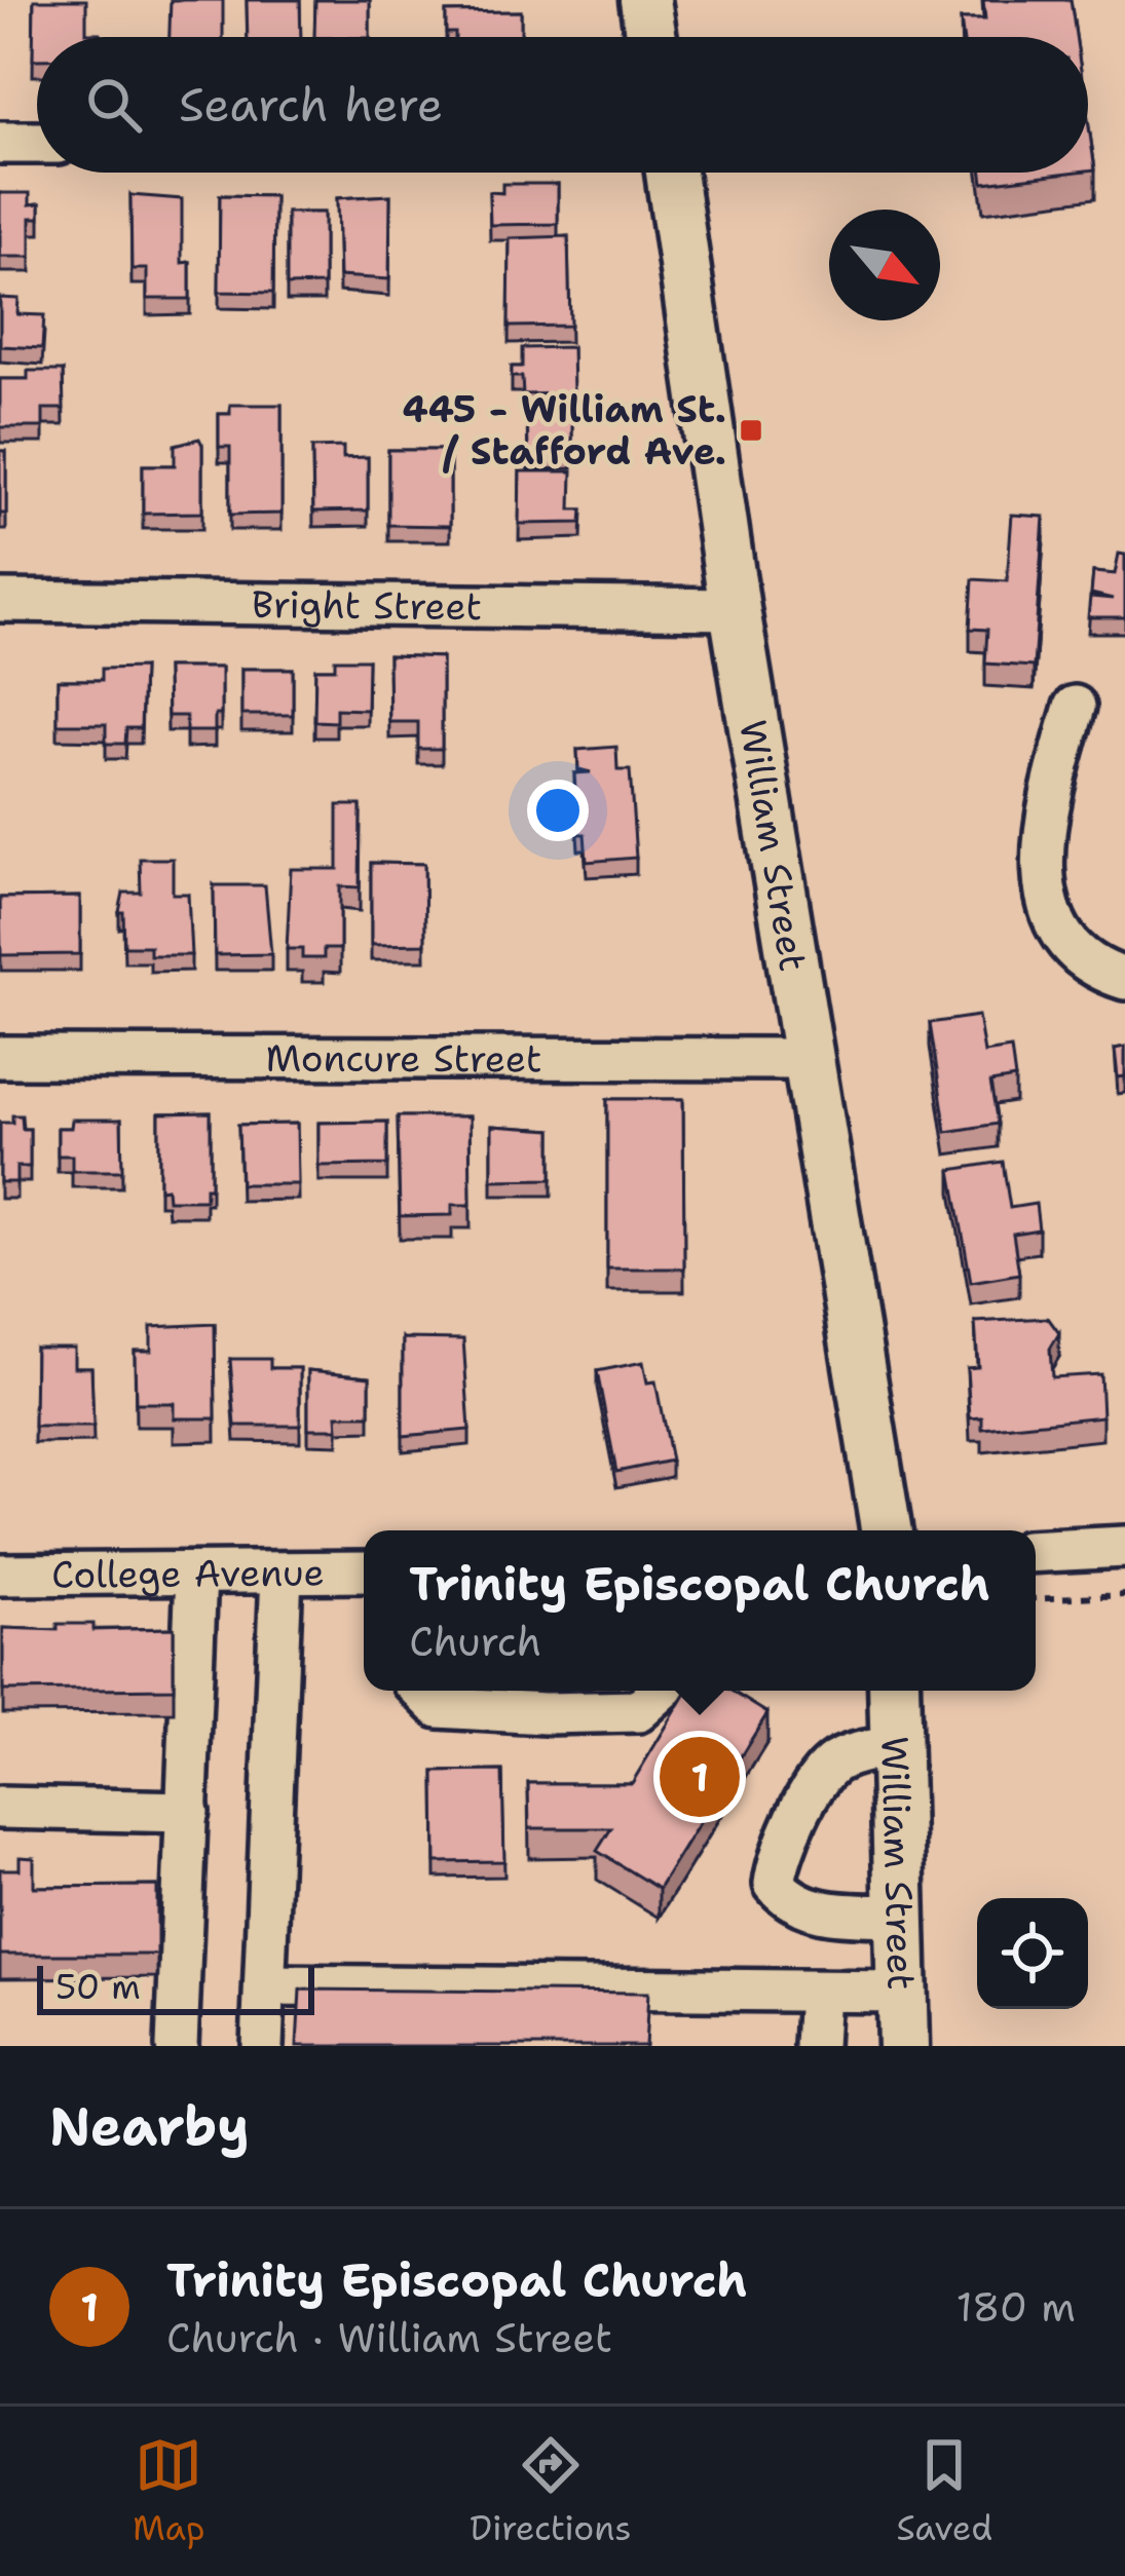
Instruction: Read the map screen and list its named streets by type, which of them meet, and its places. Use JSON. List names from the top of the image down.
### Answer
{
  "streets": {
    "main road": ["William Street"],
    "street": ["Bright Street", "Moncure Street", "College Avenue"]
  },
  "crossings": [
    ["Bright Street", "William Street"],
    ["William Street", "Moncure Street"]
  ],
  "places": {
    "transit": ["445 - William St. / Stafford Ave."]
  },
  "scale_bar": "50 m",
  "north": "bottom right",
  "page": {
    "search": "Search here",
    "popup": ["Trinity Episcopal Church", "Church"],
    "pins": "1",
    "scale": "50 m",
    "heading": "Nearby",
    "list": [
      {
        "mark": "1",
        "name": "Trinity Episcopal Church",
        "note": "Church · William Street",
        "value": "180 m"
      }
    ],
    "nav": ["Map", "Directions", "Saved"]
  }
}
